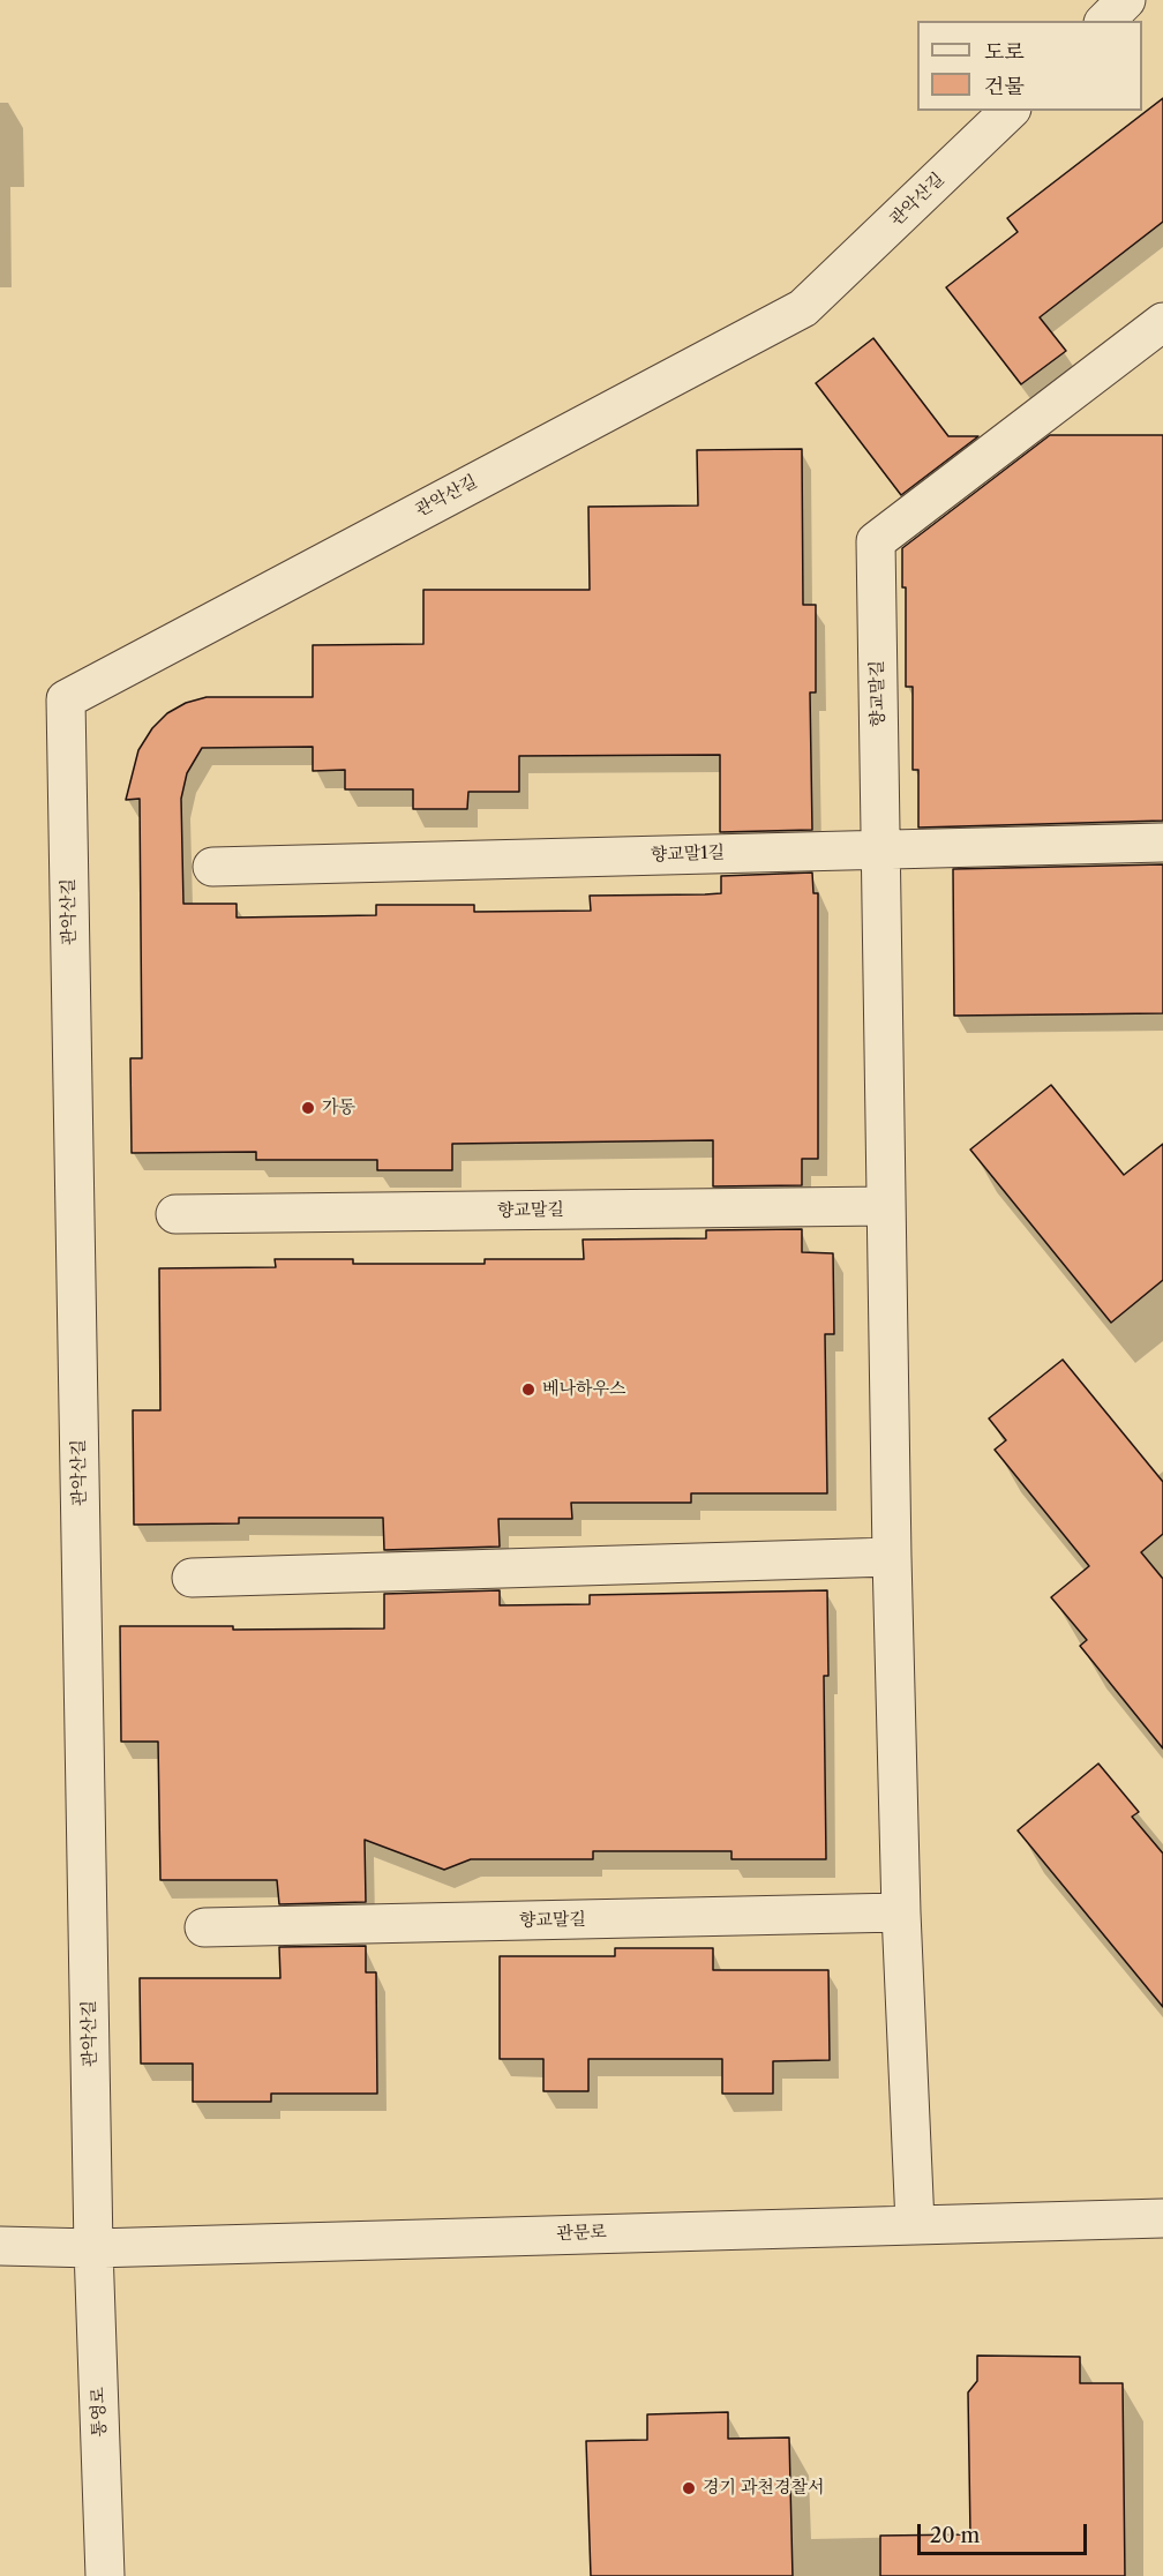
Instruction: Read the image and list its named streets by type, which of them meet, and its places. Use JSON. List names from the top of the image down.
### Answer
{
  "streets": {
    "street": [
      "관악산길",
      "향교말길",
      "향교말1길",
      "관문로",
      "통영로"
    ]
  },
  "crossings": [
    ["관악산길", "관문로"],
    ["관악산길", "통영로"],
    ["향교말길", "향교말1길"],
    ["향교말길", "관문로"],
    ["관문로", "통영로"]
  ],
  "places": ["가동", "베나하우스", "경기 과천경찰서"],
  "legend": ["도로", "건물"],
  "scale_bar": "20 m"
}
